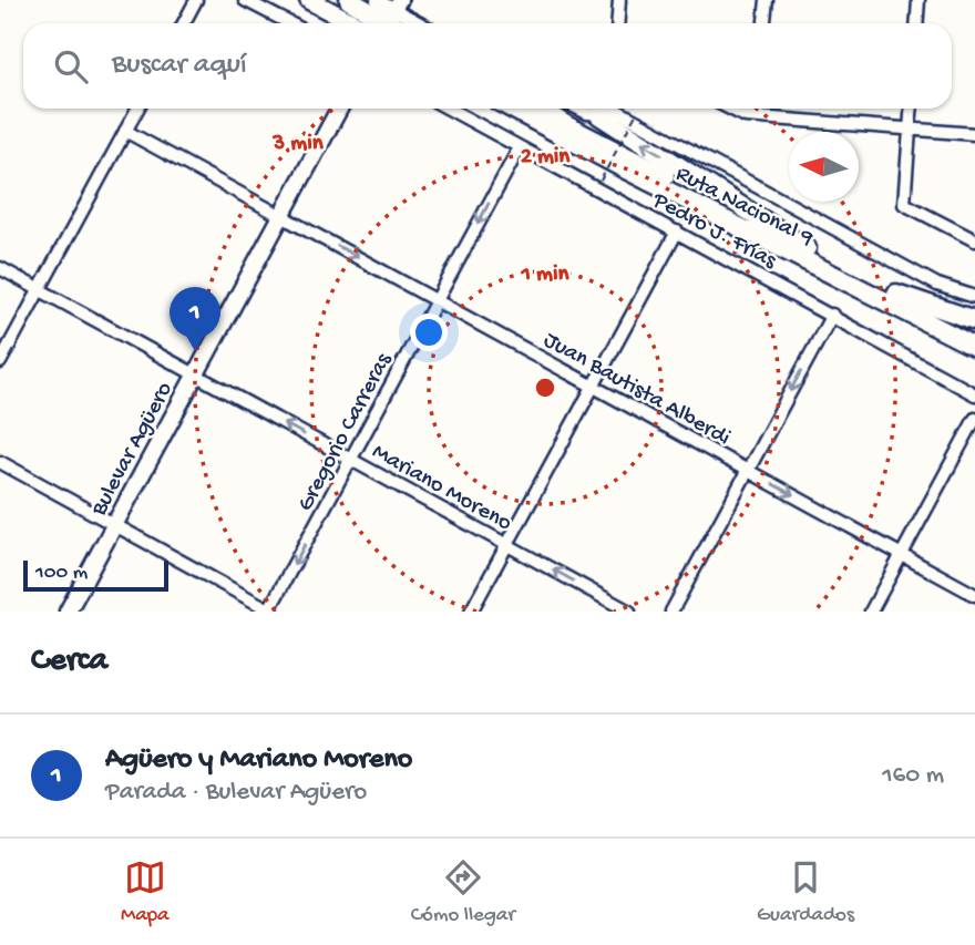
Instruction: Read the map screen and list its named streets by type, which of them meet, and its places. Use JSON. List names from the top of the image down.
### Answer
{
  "streets": {
    "highway": ["Ruta Nacional 9"],
    "main road": ["Bulevar Agüero"],
    "street": [
      "Pedro J. Frías",
      "Juan Bautista Alberdi",
      "Gregorio Carreras",
      "Mariano Moreno"
    ]
  },
  "crossings": [
    ["Pedro J. Frías", "Gregorio Carreras"],
    ["Juan Bautista Alberdi", "Gregorio Carreras"],
    ["Juan Bautista Alberdi", "Bulevar Agüero"],
    ["Gregorio Carreras", "Mariano Moreno"],
    ["Bulevar Agüero", "Mariano Moreno"]
  ],
  "one_way": ["Juan Bautista Alberdi", "Gregorio Carreras", "Mariano Moreno"],
  "scale_bar": "100 m",
  "north": "left",
  "page": {
    "search": "Buscar aquí",
    "pins": "1",
    "scale": "100 m",
    "heading": "Cerca",
    "list": [
      {
        "mark": "1",
        "name": "Agüero y Mariano Moreno",
        "note": "Parada · Bulevar Agüero",
        "value": "160 m"
      }
    ],
    "nav": ["Mapa", "Cómo llegar", "Guardados"]
  },
  "rings": ["3 min", "2 min", "1 min"]
}
